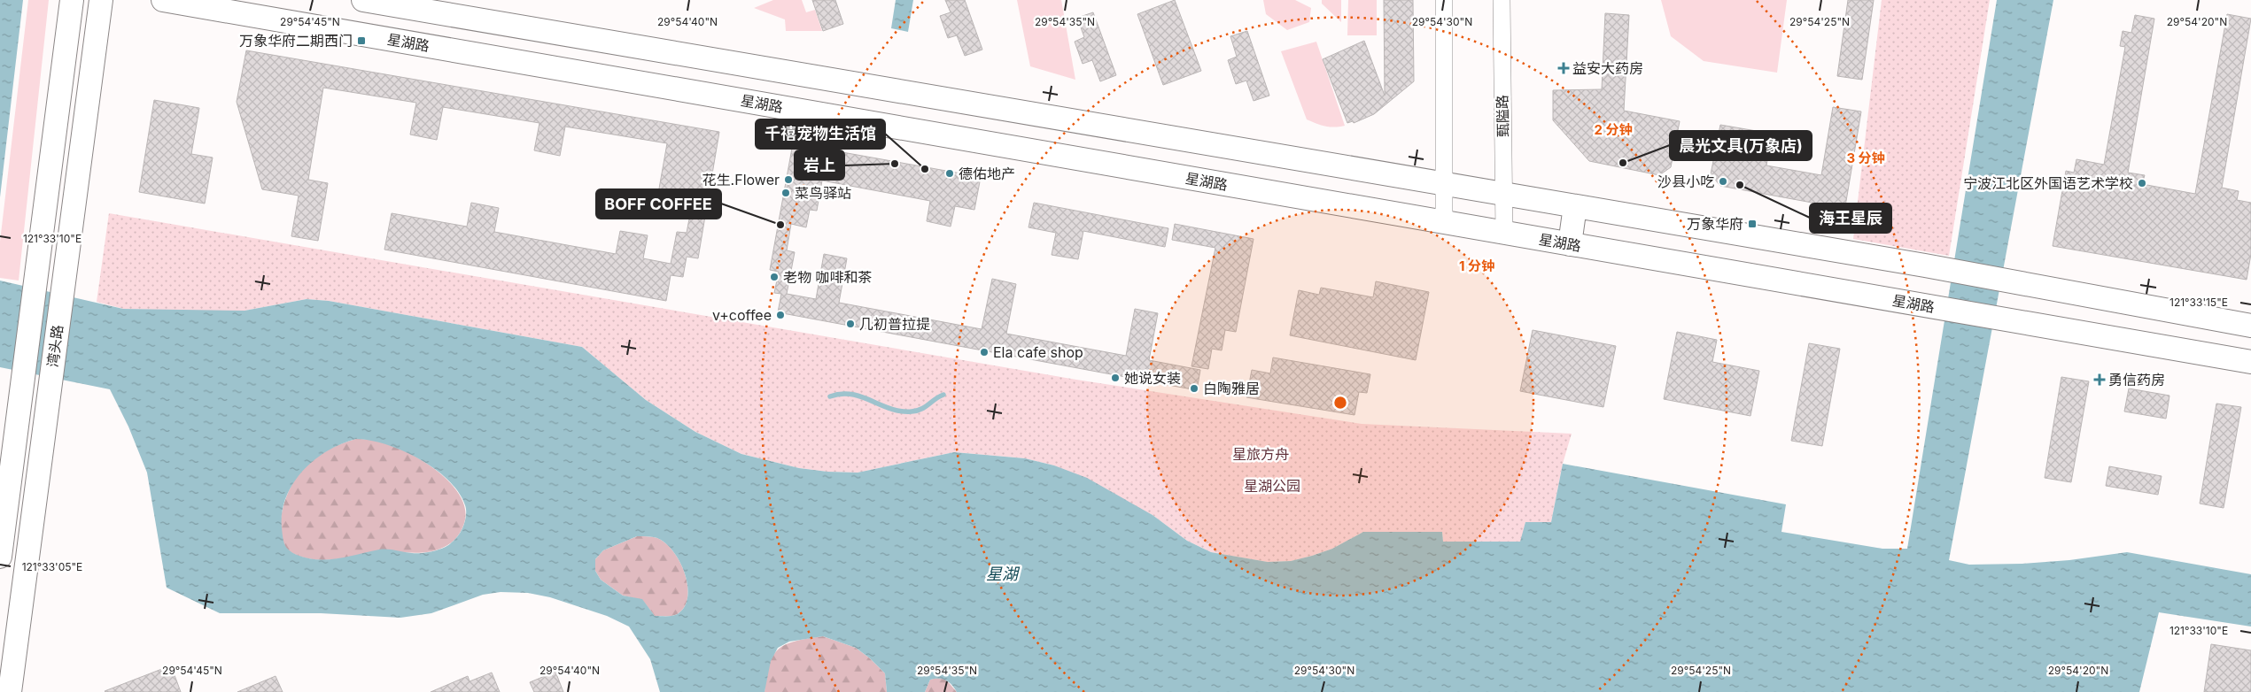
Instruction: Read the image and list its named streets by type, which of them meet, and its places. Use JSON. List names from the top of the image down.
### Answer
{
  "streets": {
    "street": ["星湖路", "甄隘路", "湾头路"]
  },
  "crossings": [
    ["星湖路", "甄隘路"]
  ],
  "water": ["星湖"],
  "parks": ["星旅方舟", "星湖公园"],
  "places": {
    "transit": ["万象华府二期西门", "万象华府"],
    "health": ["益安大药房", "勇信药房"],
    "other": [
      "晨光文具(万象店)",
      "岩上",
      "千禧宠物生活馆",
      "德佑地产",
      "花生.Flower",
      "沙县小吃",
      "宁波江北区外国语艺术学校",
      "海王星辰",
      "菜鸟驿站",
      "BOFF COFFEE",
      "老物 咖啡和茶",
      "v+coffee",
      "几初普拉提",
      "Ela cafe shop",
      "她说女装",
      "白陶雅居"
    ]
  },
  "coordinates": [
    "29°54'45\"N",
    "29°54'40\"N",
    "29°54'35\"N",
    "29°54'30\"N",
    "29°54'25\"N",
    "29°54'20\"N",
    "121°33'10\"E",
    "121°33'15\"E",
    "121°33'05\"E"
  ],
  "rings": ["2 分钟", "3 分钟", "1 分钟"]
}
